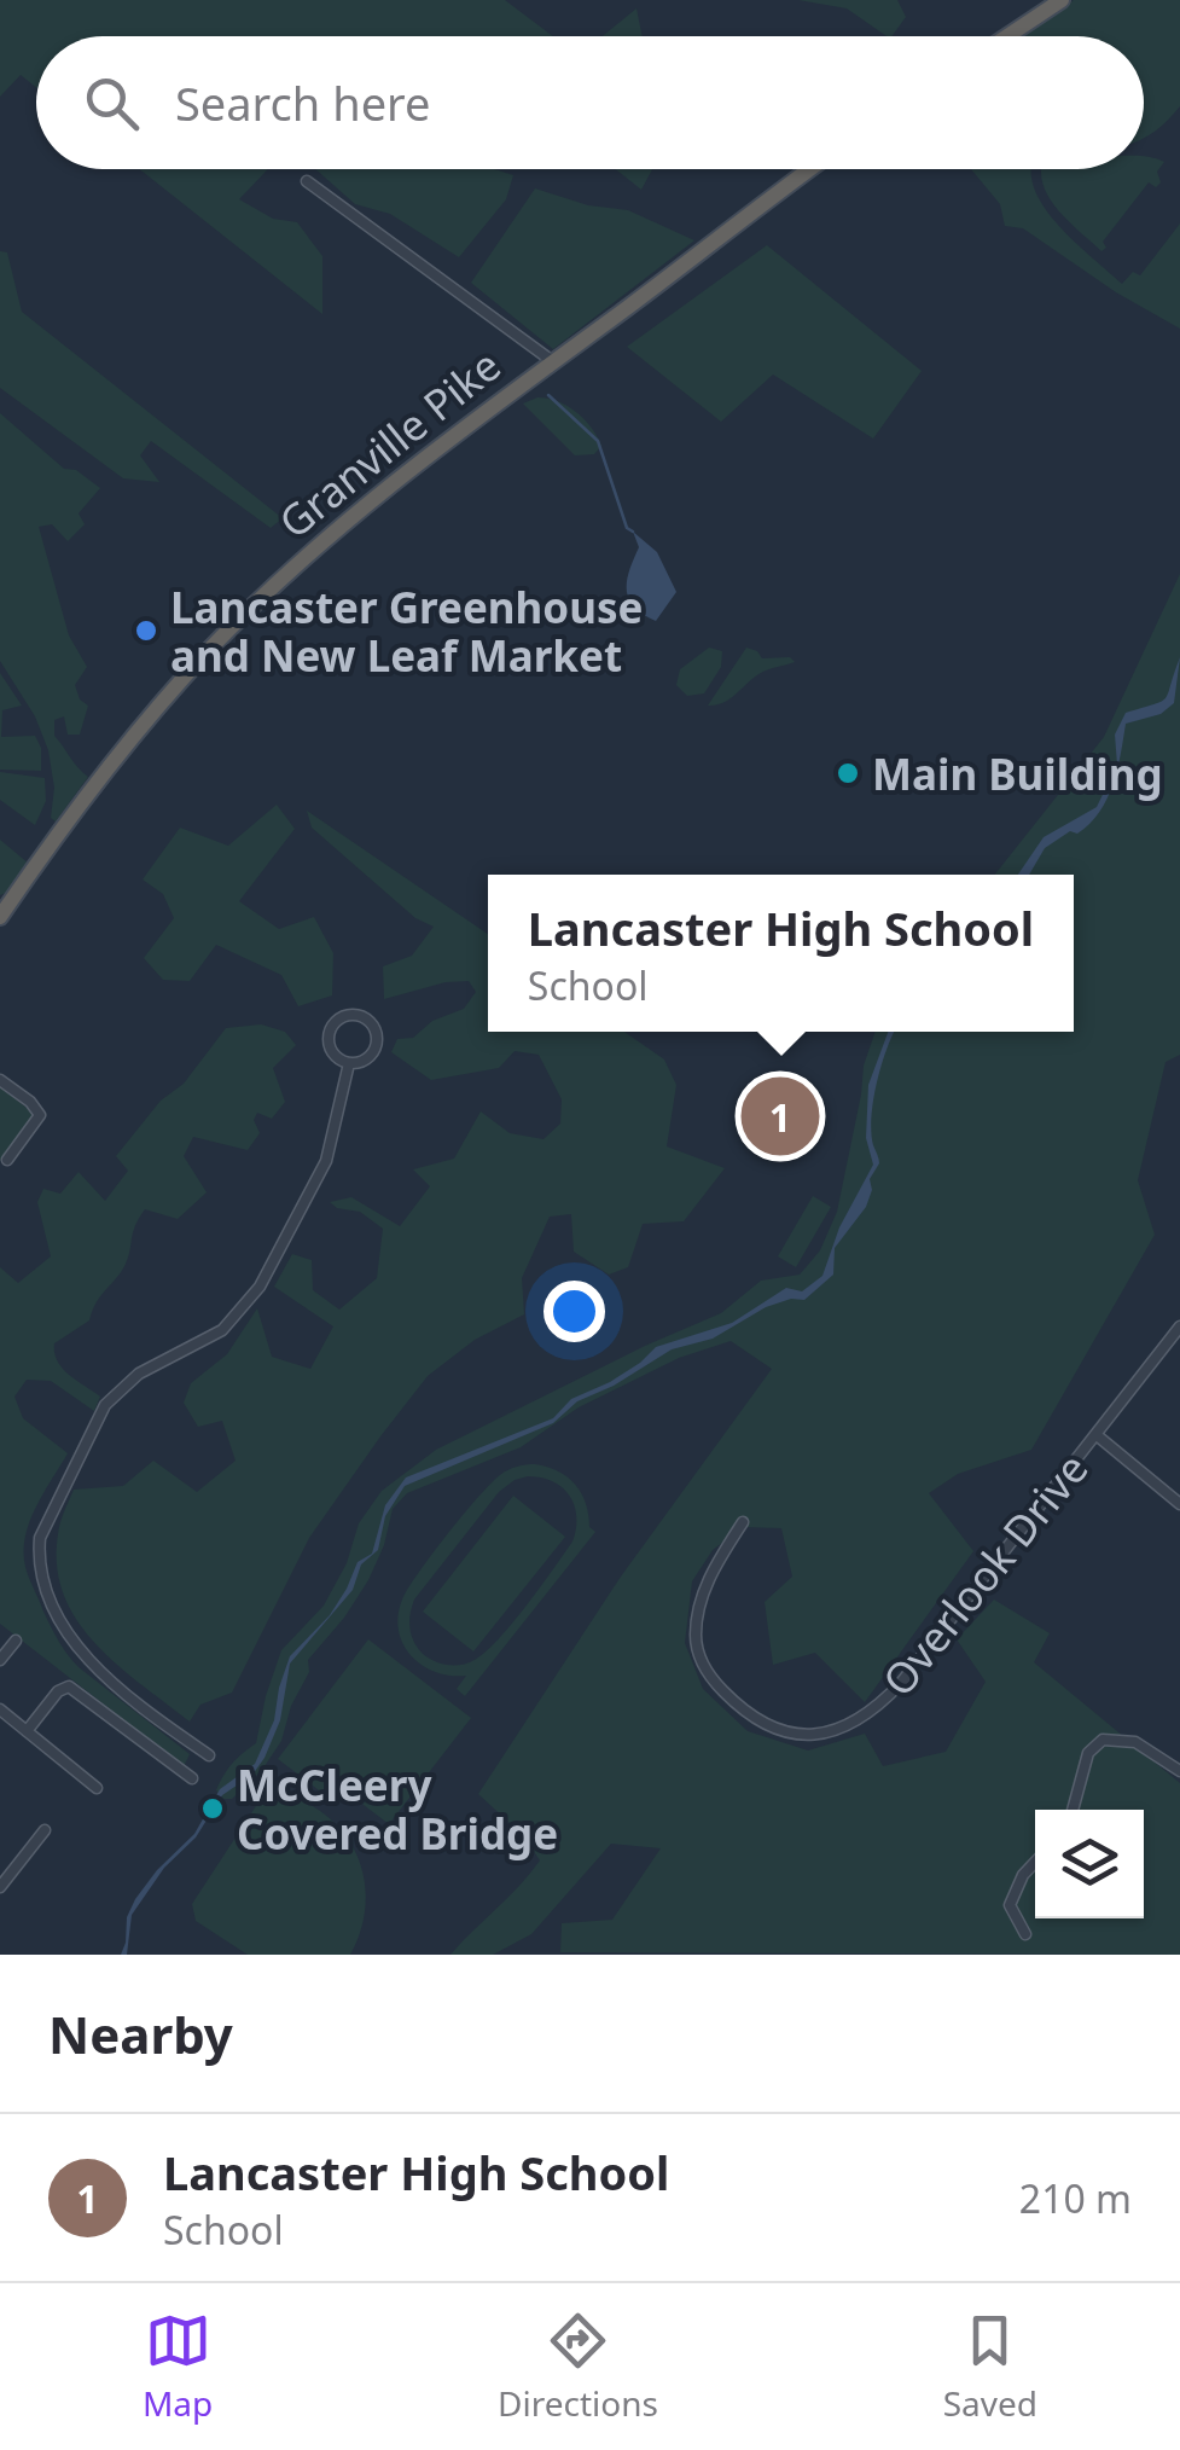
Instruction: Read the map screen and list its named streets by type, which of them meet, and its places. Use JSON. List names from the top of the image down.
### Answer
{
  "streets": {
    "highway": ["Granville Pike"],
    "street": ["Overlook Drive"]
  },
  "places": ["Lancaster Greenhouse and New Leaf Market", "Main Building", "McCleery Covered Bridge"],
  "page": {
    "search": "Search here",
    "popup": ["Lancaster High School", "School"],
    "pins": "1",
    "heading": "Nearby",
    "list": [
      {
        "mark": "1",
        "name": "Lancaster High School",
        "note": "School",
        "value": "210 m"
      }
    ],
    "nav": ["Map", "Directions", "Saved"]
  }
}
